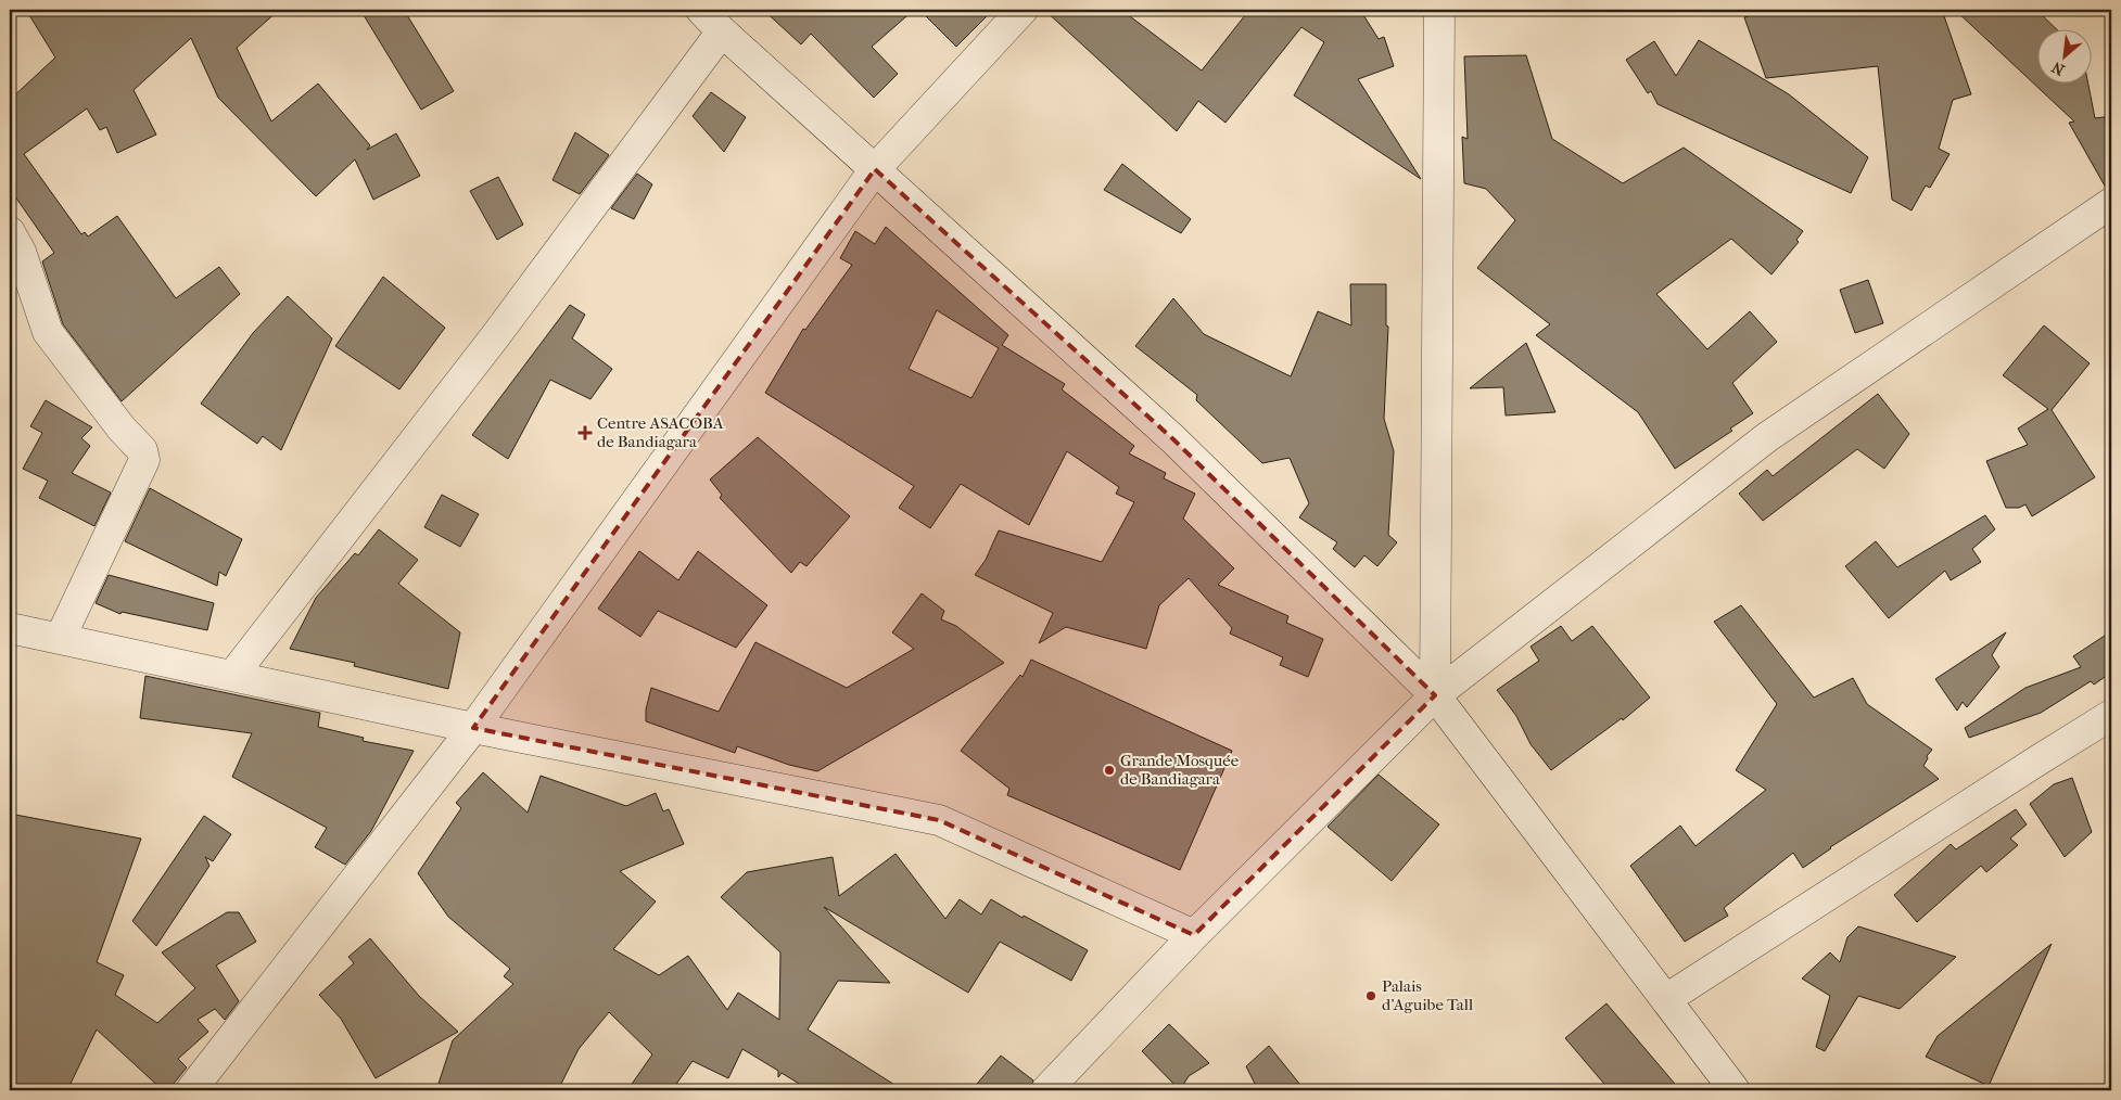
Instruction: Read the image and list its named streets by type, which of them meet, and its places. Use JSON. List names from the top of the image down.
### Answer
{
  "places": {
    "health": ["Centre ASACOBA de Bandiagara"],
    "other": ["Grande Mosquée de Bandiagara", "Palais d'Aguibe Tall"]
  },
  "north": "bottom left"
}
